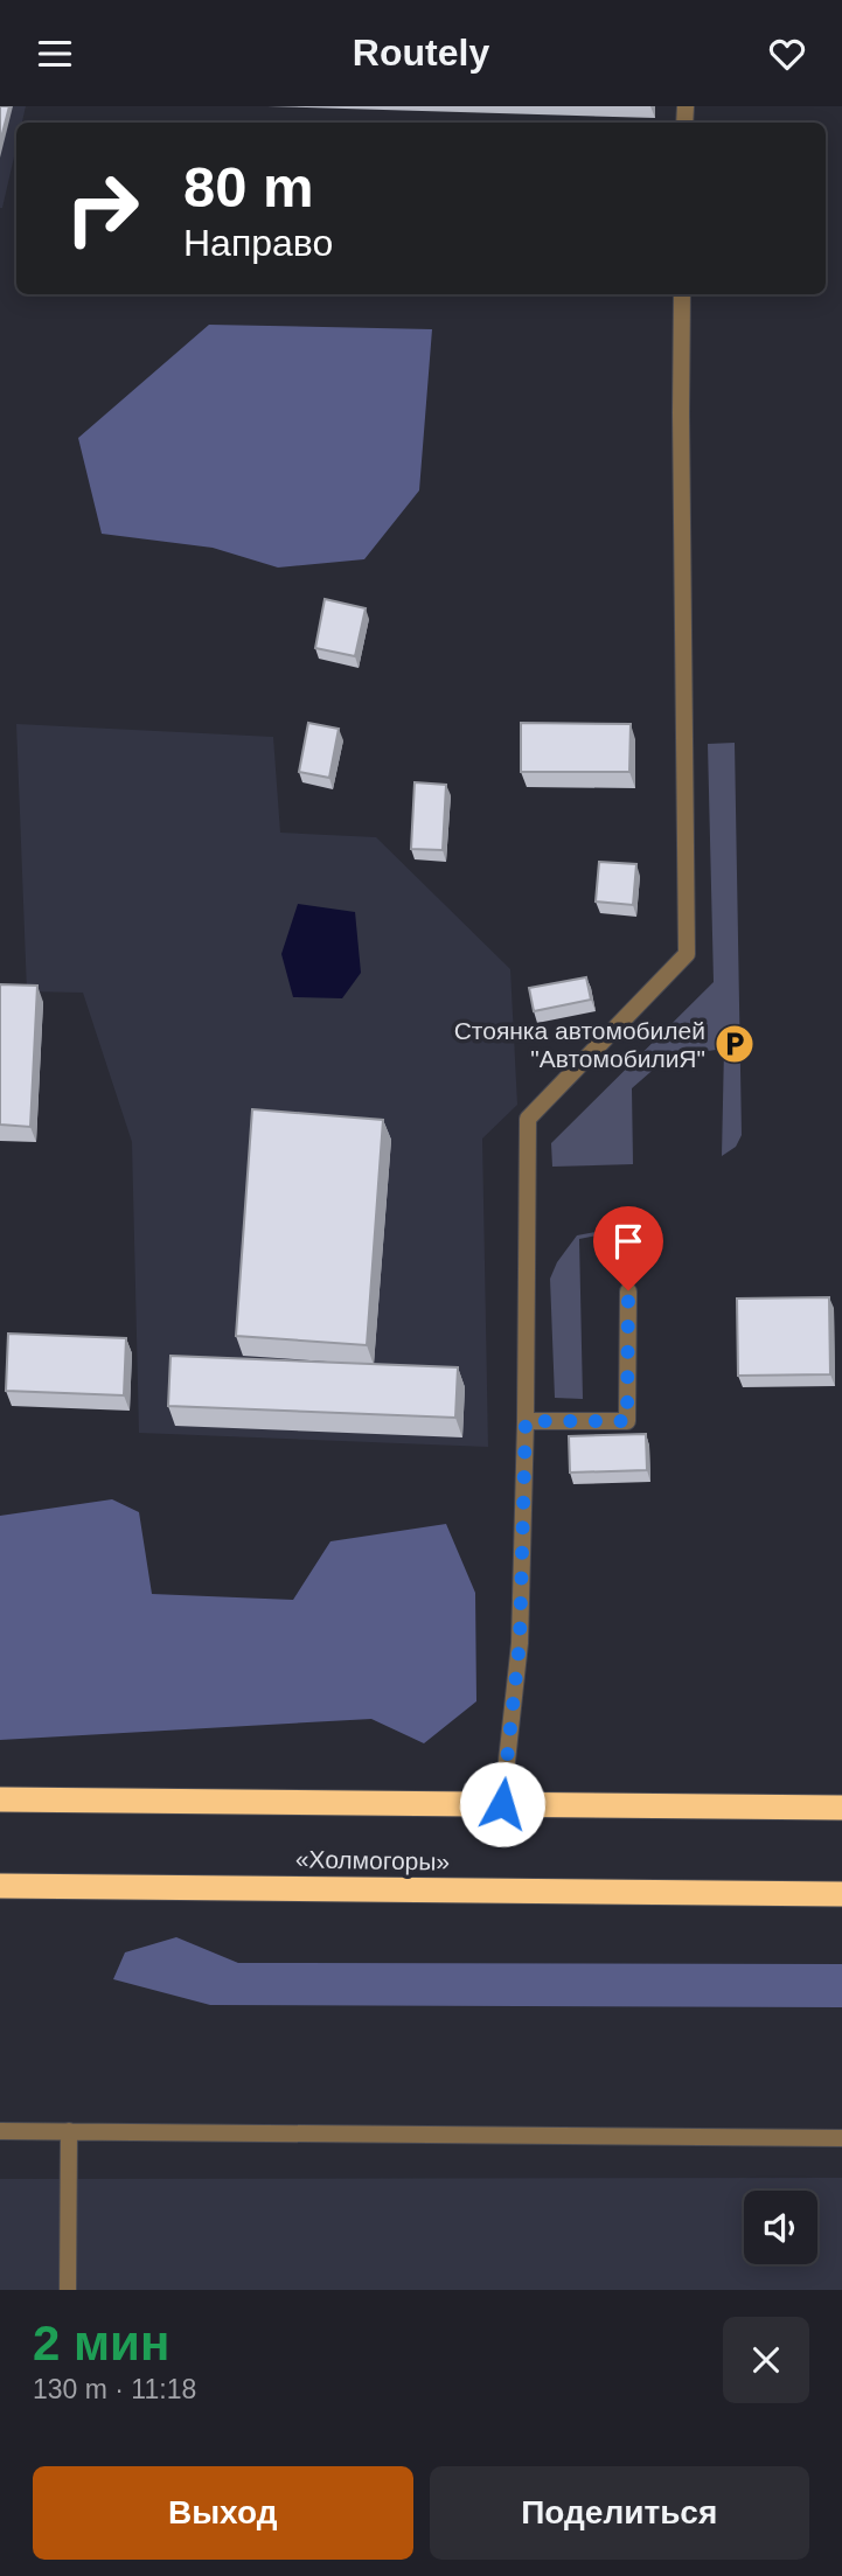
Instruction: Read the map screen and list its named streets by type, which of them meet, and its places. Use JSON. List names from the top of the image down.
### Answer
{
  "streets": {
    "highway": ["«Холмогоры»"]
  },
  "places": {
    "parking": ["Стоянка автомобилей \"АвтомобилиЯ\""]
  },
  "page": {
    "header": "Routely",
    "turn": ["80 m", "Направо"],
    "heading": ["2 мин", "130 m · 11:18"],
    "buttons": ["Выход", "Поделиться"]
  }
}
